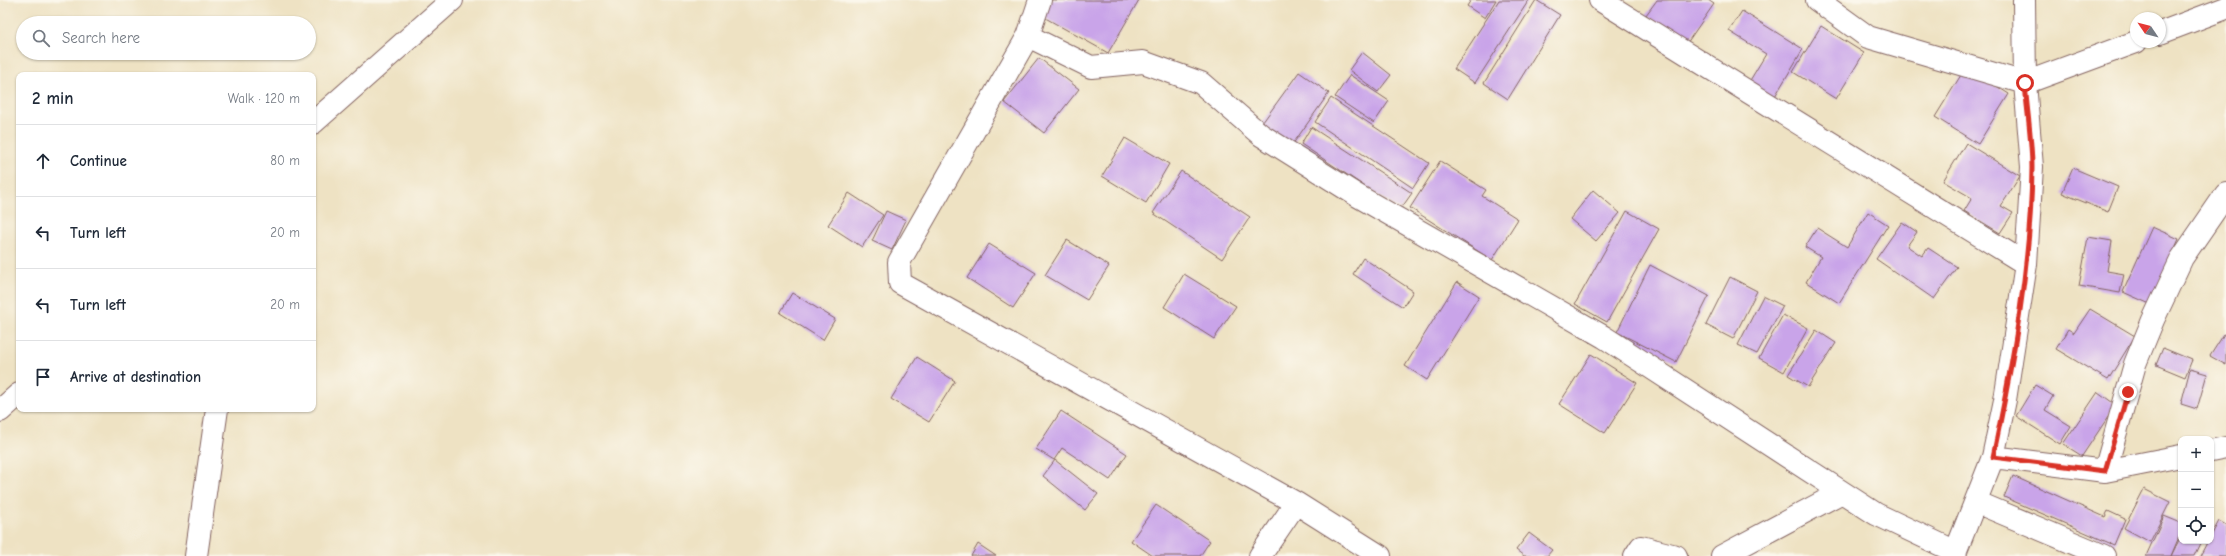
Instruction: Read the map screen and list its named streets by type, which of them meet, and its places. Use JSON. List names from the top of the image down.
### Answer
{
  "north": "top left",
  "page": {
    "search": "Search here",
    "heading": ["2 min", "Walk · 120 m"],
    "list": [
      ["Continue", "80 m"],
      ["Turn left", "20 m"],
      ["Turn left", "20 m"],
      "Arrive at destination"
    ],
    "map_buttons": ["+", "−"]
  }
}
